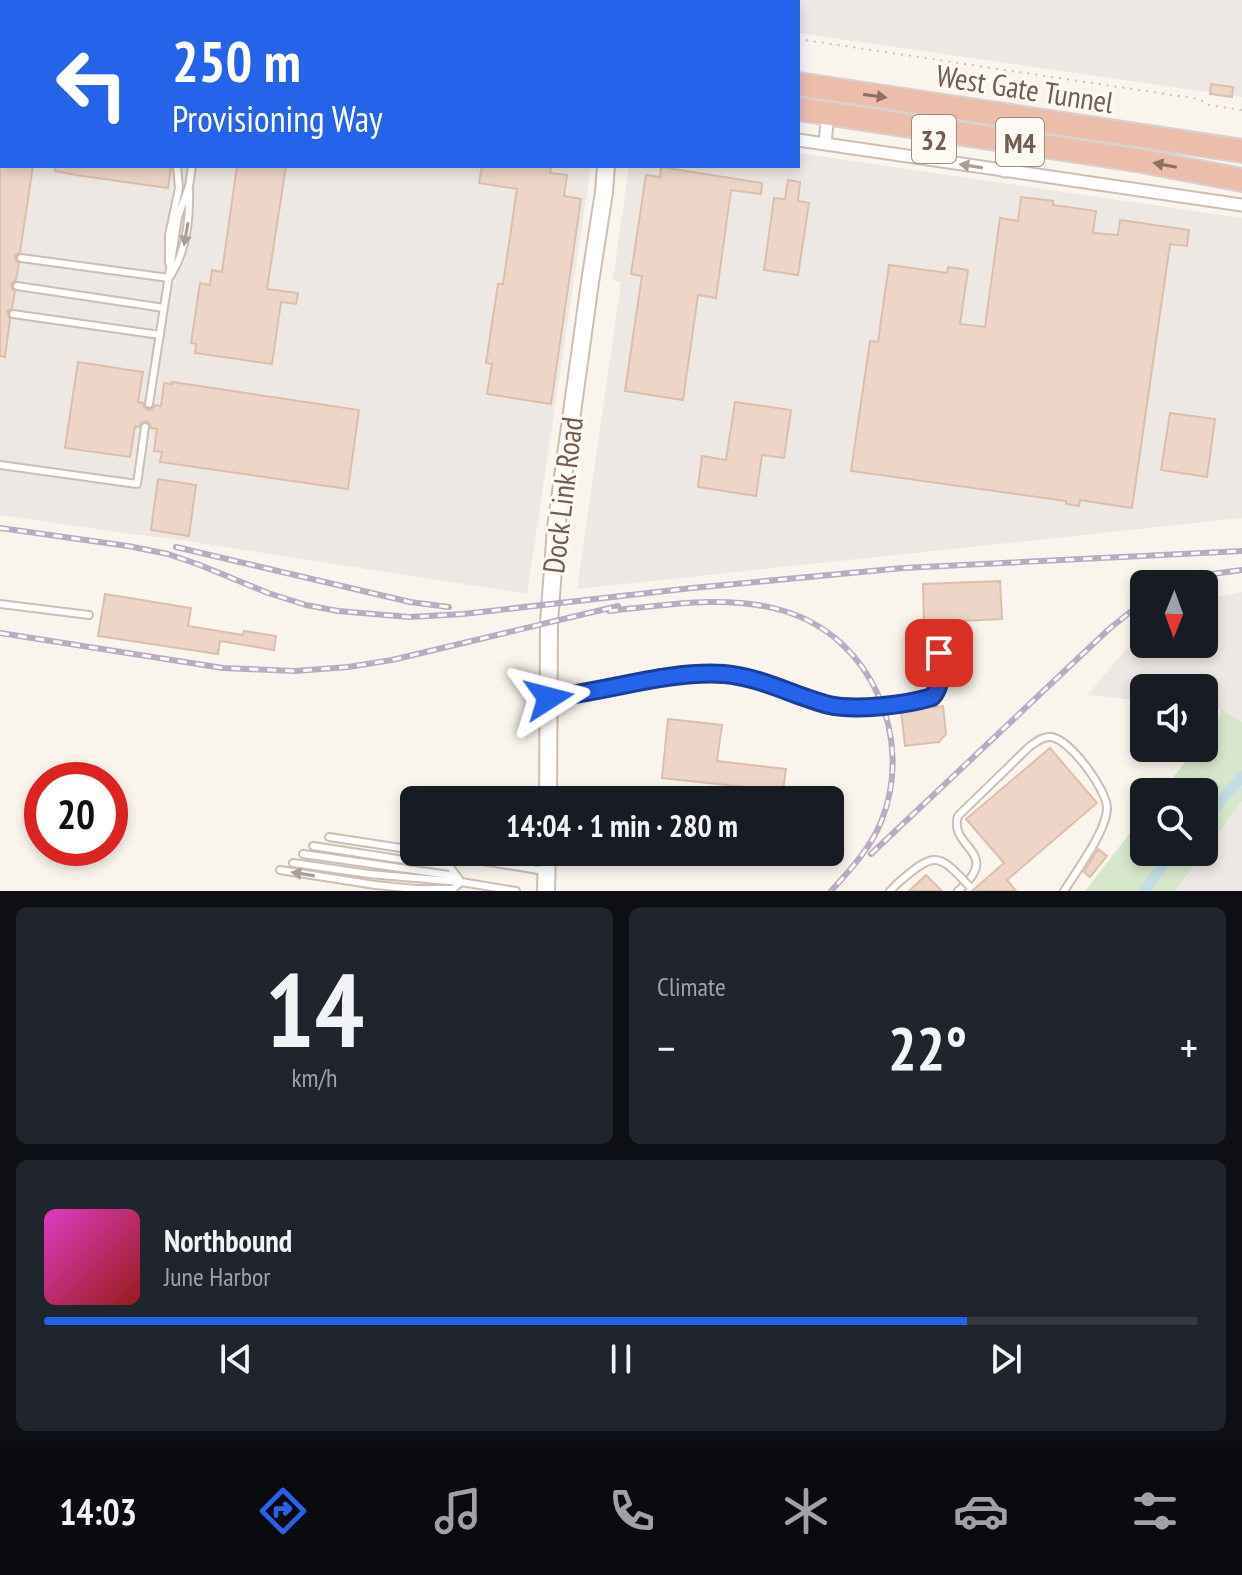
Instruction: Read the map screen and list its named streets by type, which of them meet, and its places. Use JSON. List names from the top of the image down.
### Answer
{
  "streets": {
    "highway": ["West Gate Tunnel", "M4"],
    "main road": ["32", "Dock Link Road"]
  },
  "north": "bottom",
  "page": {
    "turn": ["250 m", "Provisioning Way"],
    "limit": "20",
    "trip": "14:04 · 1 min · 280 m",
    "tile": [
      ["14", "km/h"],
      "Climate"
    ],
    "heat": ["−", "22°", "+"],
    "song": ["Northbound", "June Harbor"],
    "tabs": "14:03"
  }
}
